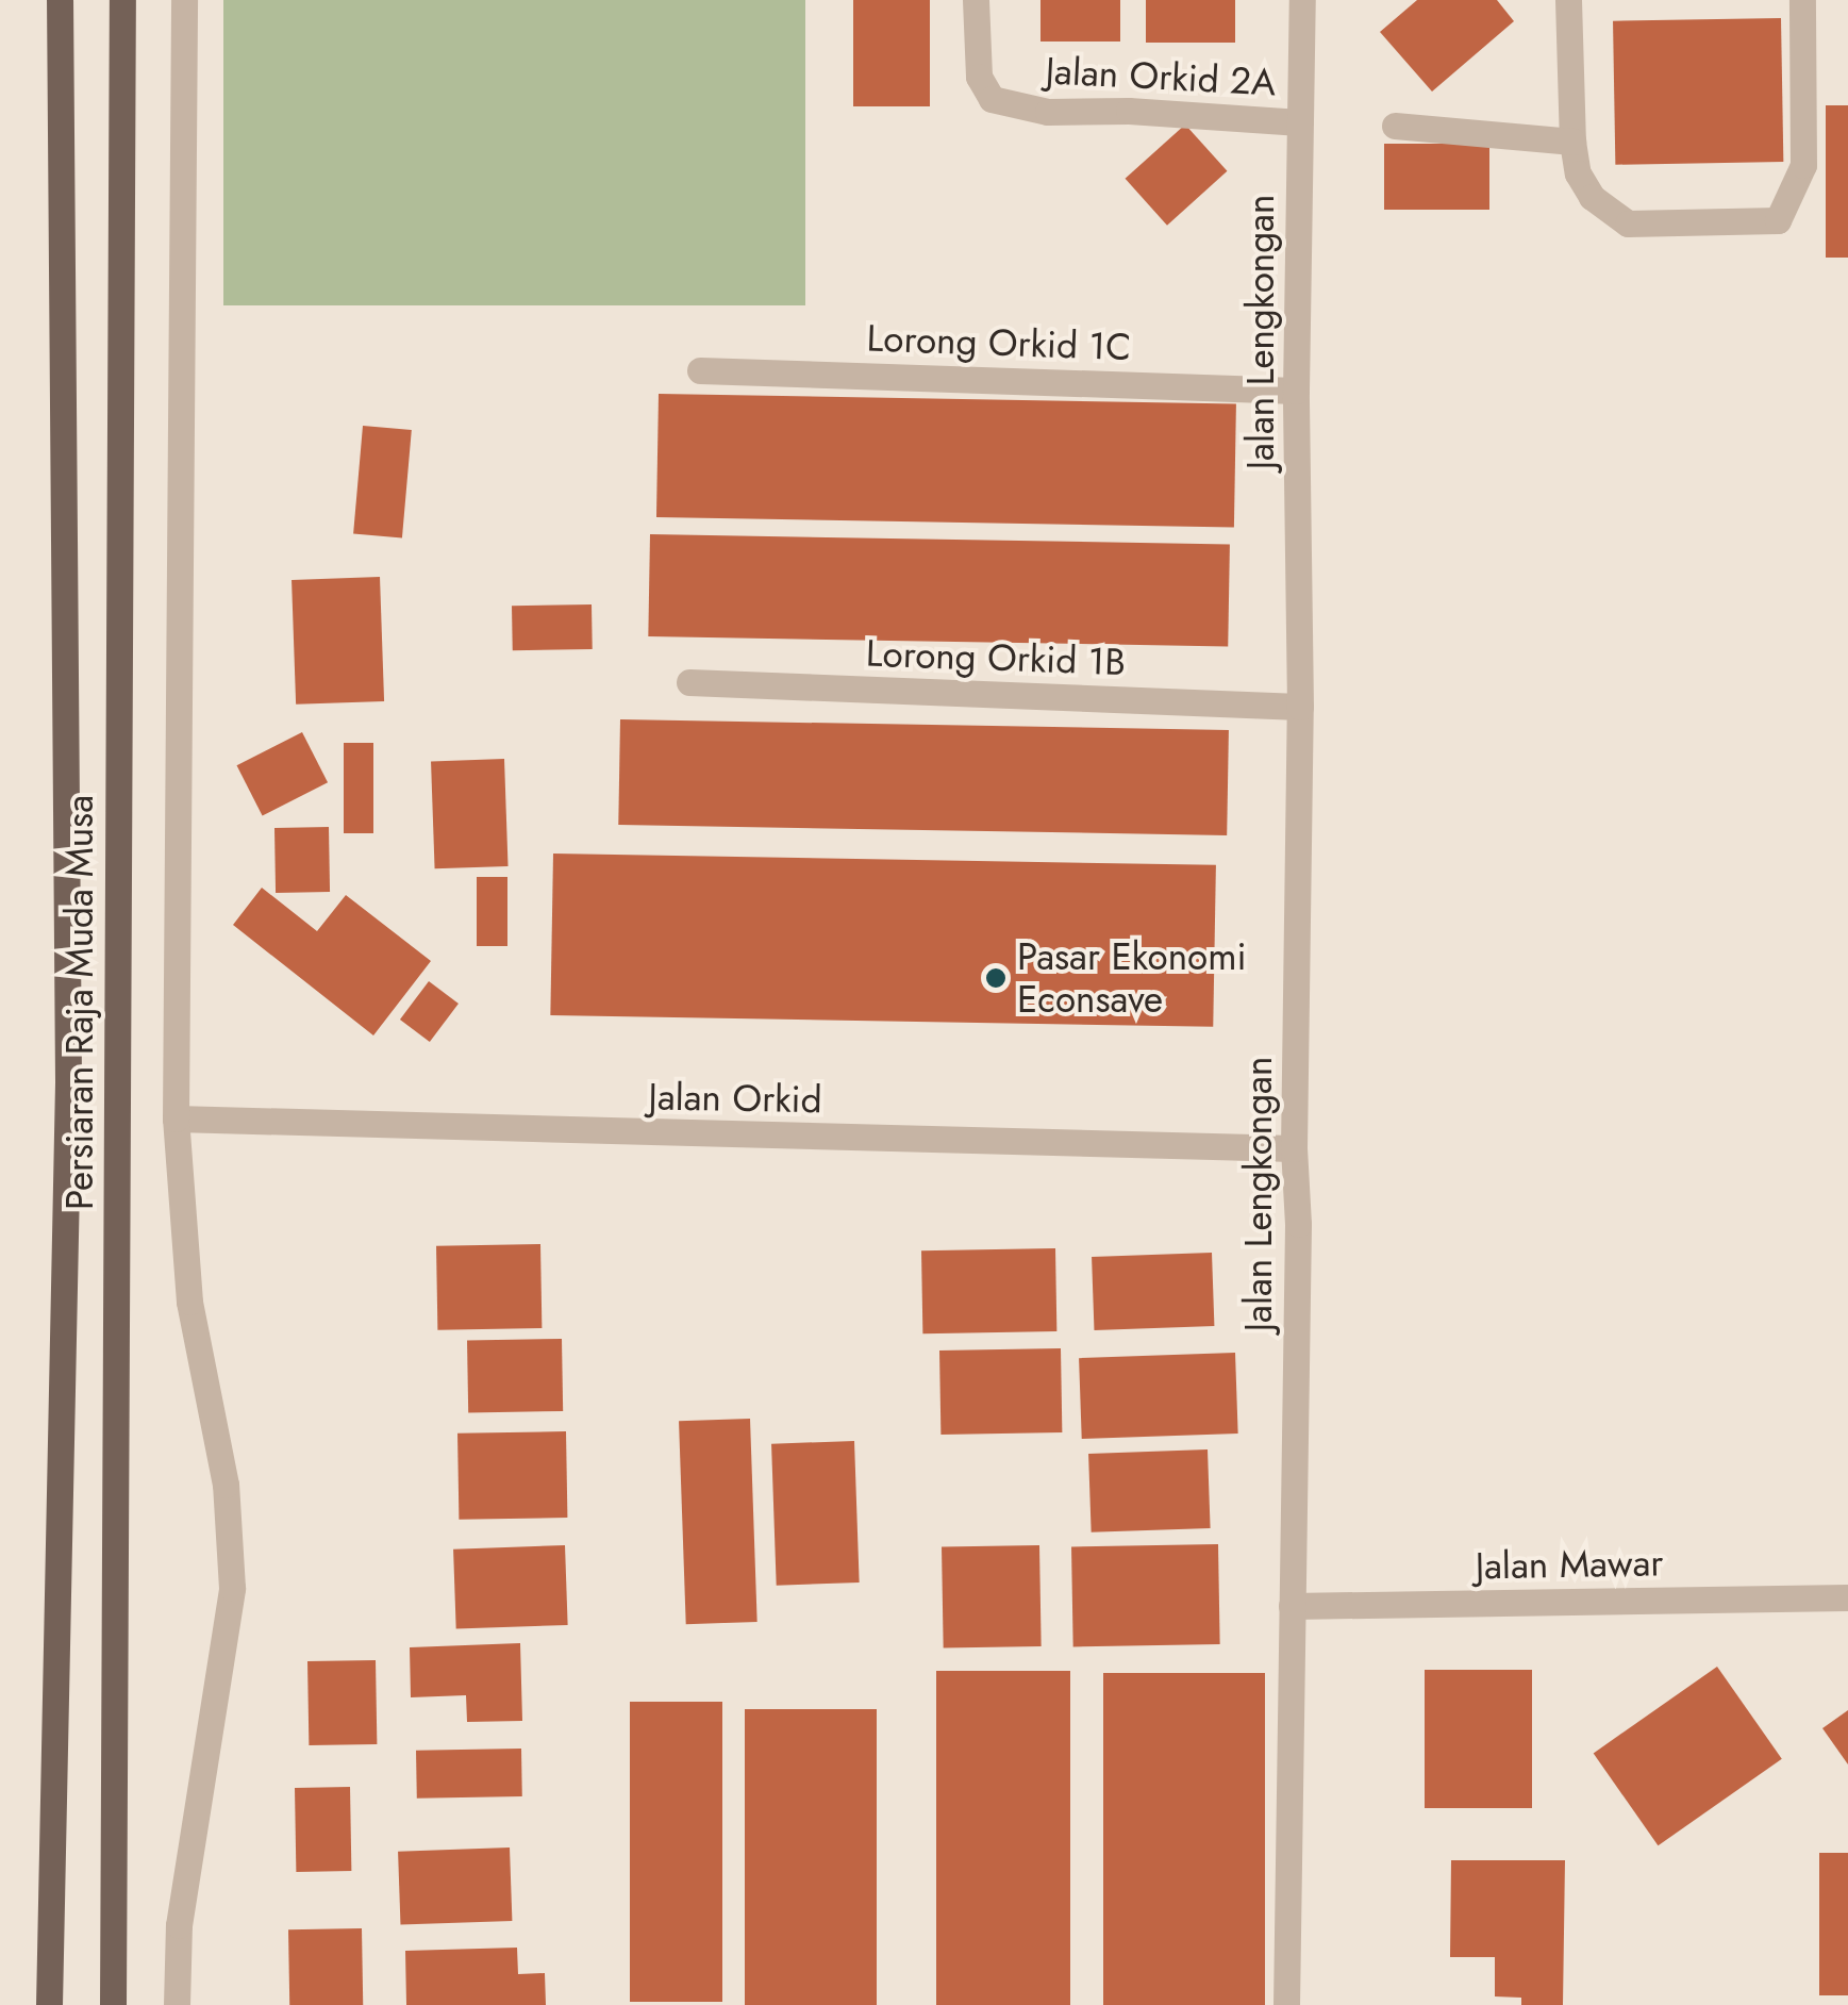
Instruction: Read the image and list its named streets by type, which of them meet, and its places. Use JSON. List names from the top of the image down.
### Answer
{
  "streets": {
    "main road": ["Persiaran Raja Muda Musa"],
    "street": [
      "Jalan Orkid 2A",
      "Jalan Lengkongan",
      "Lorong Orkid 1C",
      "Lorong Orkid 1B",
      "Jalan Orkid",
      "Jalan Mawar"
    ]
  },
  "crossings": [
    ["Jalan Orkid 2A", "Jalan Lengkongan"],
    ["Jalan Lengkongan", "Lorong Orkid 1C"],
    ["Jalan Lengkongan", "Lorong Orkid 1B"],
    ["Jalan Lengkongan", "Jalan Orkid"],
    ["Jalan Lengkongan", "Jalan Mawar"]
  ],
  "places": ["Pasar Ekonomi Econsave"]
}
